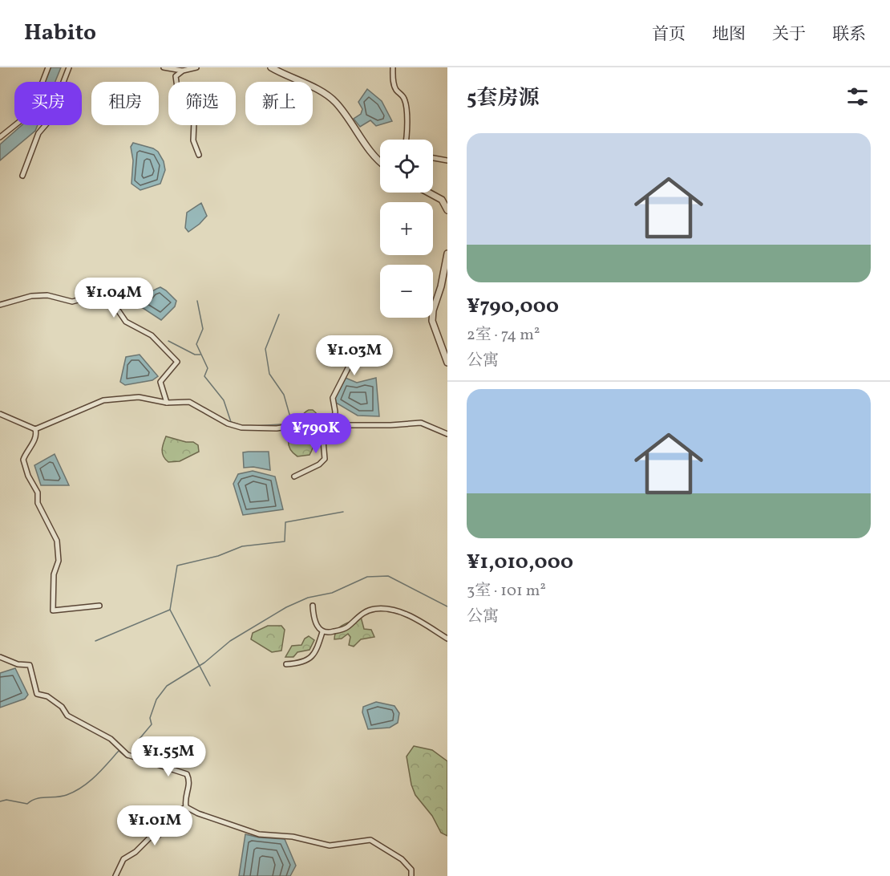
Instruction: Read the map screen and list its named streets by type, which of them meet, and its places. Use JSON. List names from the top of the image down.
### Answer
{
  "page": {
    "header": "Habito",
    "nav": [
      "首页",
      "地图",
      "关于",
      "联系"
    ],
    "heading": "5套房源",
    "chip": [
      "买房",
      "租房",
      "筛选",
      "新上"
    ],
    "list": [
      {
        "name": "¥790,000",
        "note": "2室 · 74 m² · 公寓"
      },
      {
        "name": "¥1,010,000",
        "note": "3室 · 101 m² · 公寓"
      }
    ],
    "map_buttons": ["+", "−"],
    "price": [
      "¥1.04M",
      "¥1.03M",
      "¥790K",
      "¥1.55M",
      "¥1.01M"
    ]
  }
}
